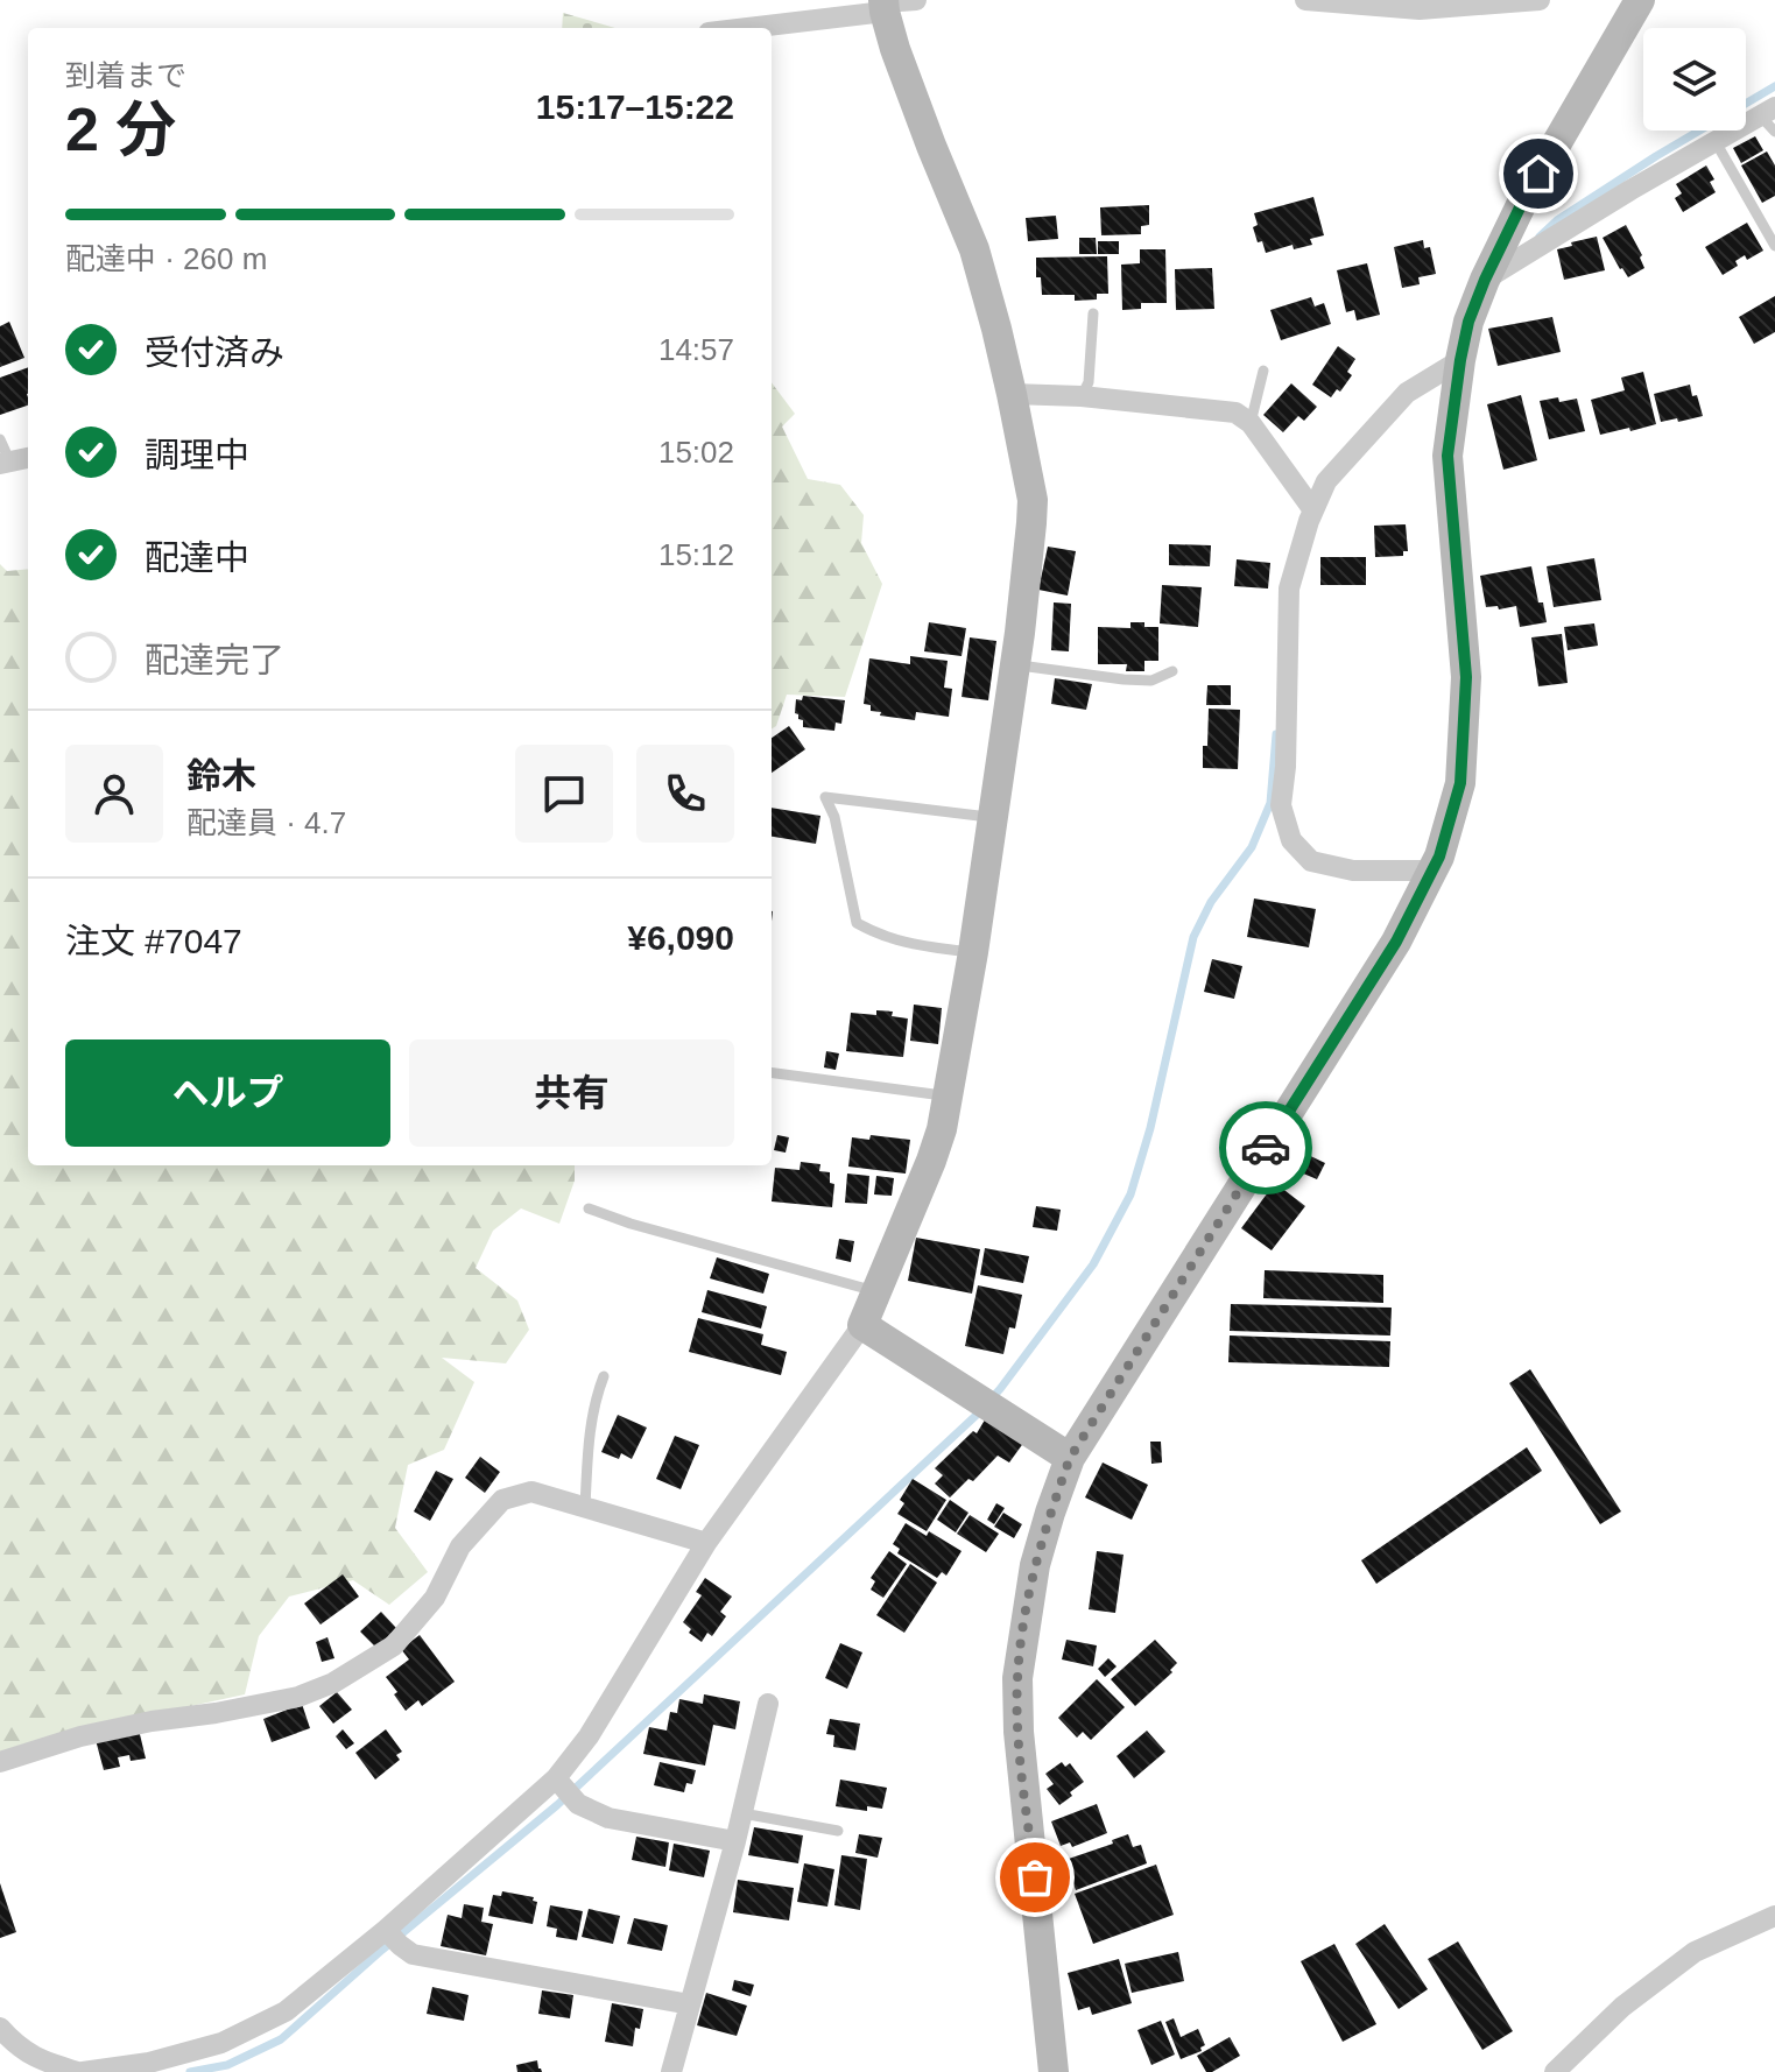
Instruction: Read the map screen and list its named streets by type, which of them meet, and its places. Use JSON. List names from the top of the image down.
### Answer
{
  "page": {
    "heading": ["2 分", "到着まで", "15:17–15:22"],
    "panel": [
      "鈴木",
      "配達員 · 4.7",
      "注文 #7047",
      "¥6,090"
    ],
    "bar": "配達中 · 260 m",
    "list": [
      ["受付済み", "14:57"],
      ["調理中", "15:02"],
      ["配達中", "15:12"],
      "配達完了"
    ],
    "buttons": ["ヘルプ", "共有"]
  }
}
